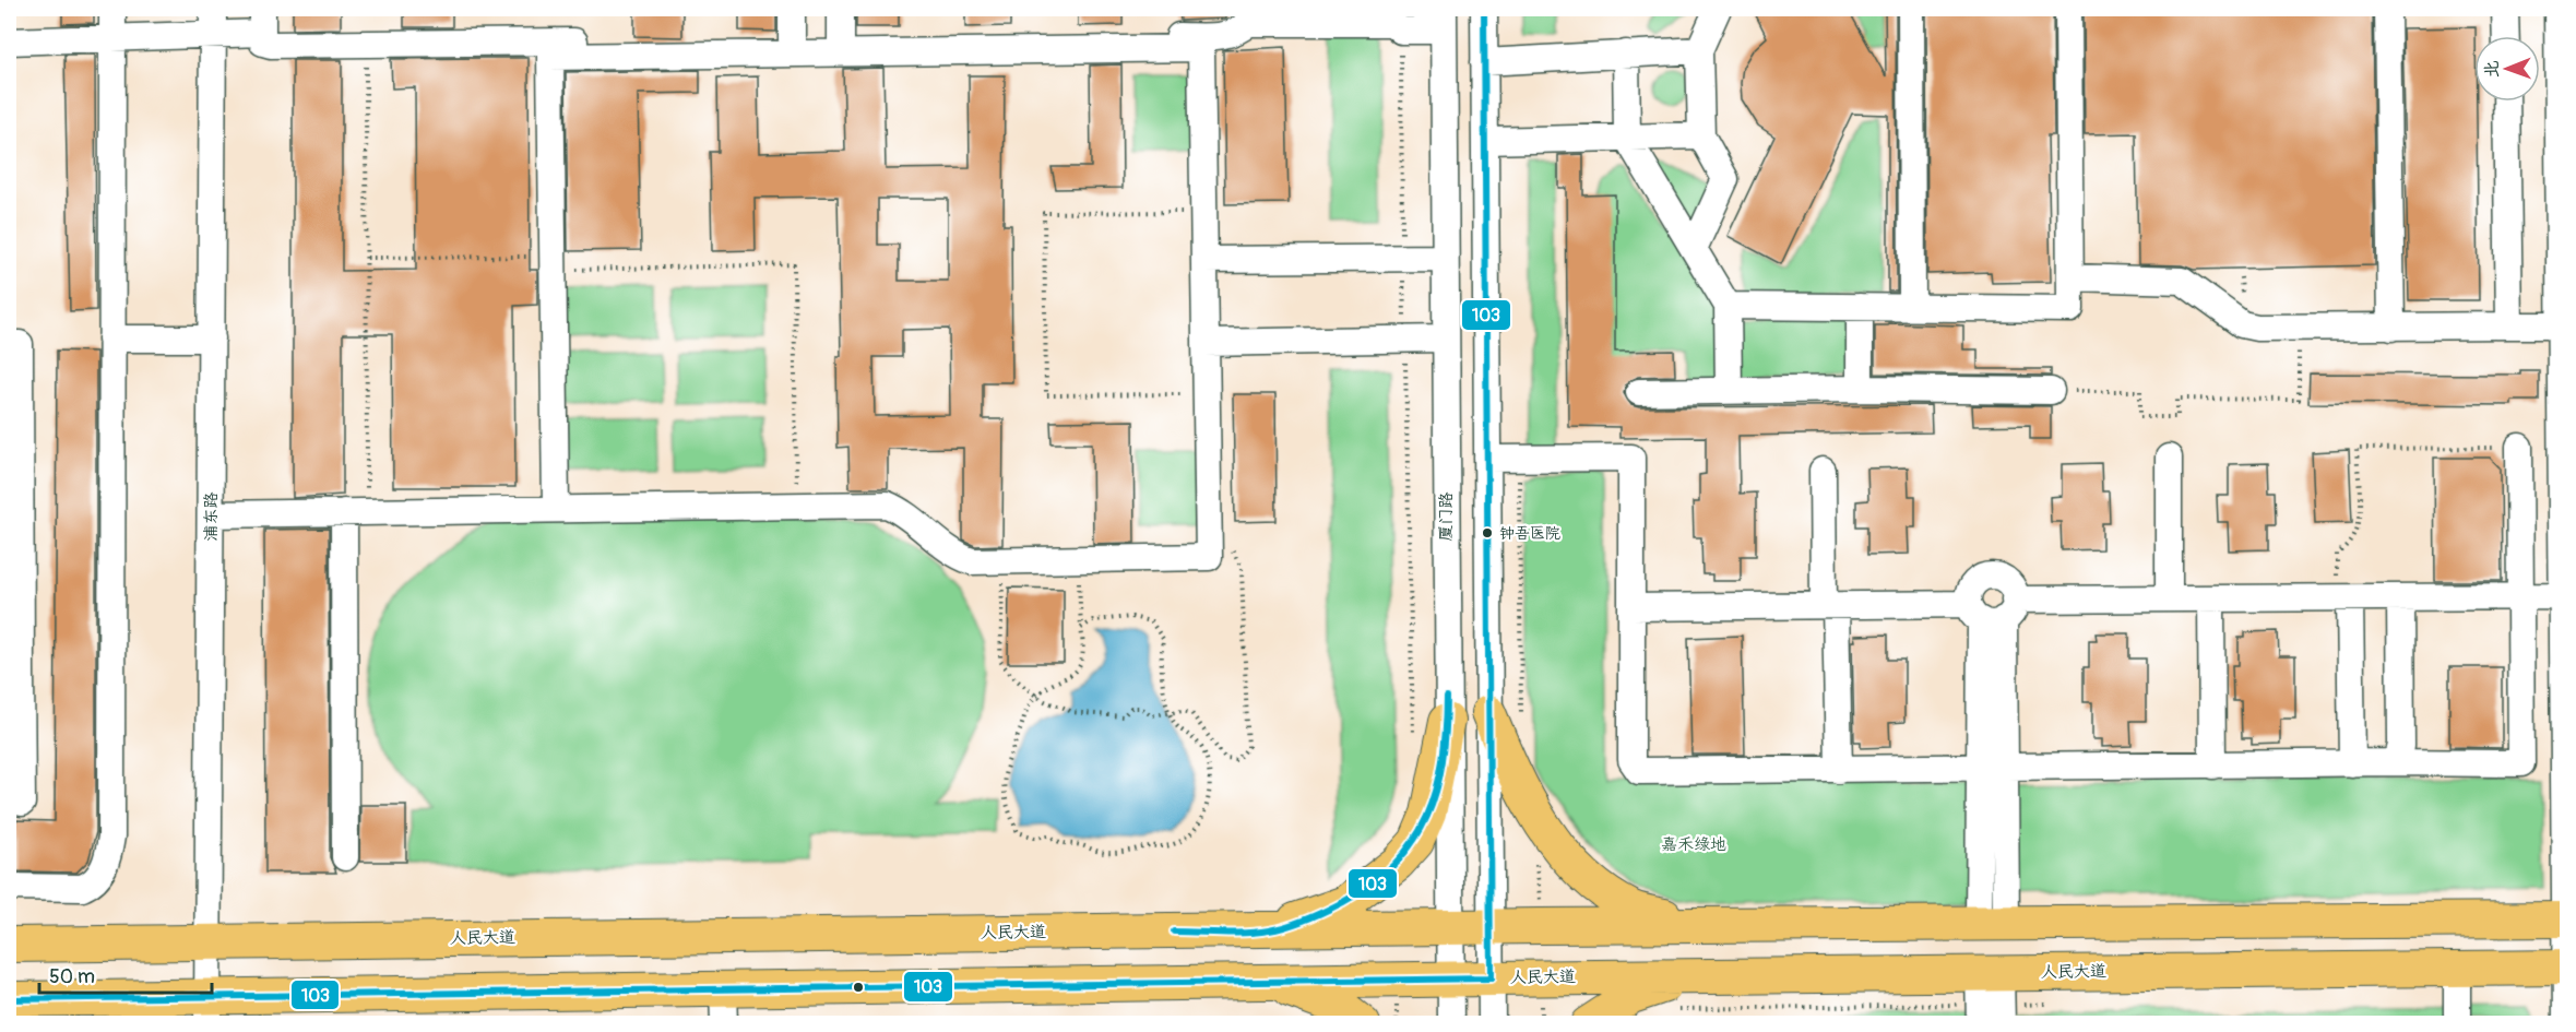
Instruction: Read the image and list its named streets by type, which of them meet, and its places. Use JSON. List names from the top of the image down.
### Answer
{
  "streets": {
    "main road": ["人民大道"],
    "street": ["浦东路", "厦门路"]
  },
  "crossings": [
    ["浦东路", "人民大道"],
    ["厦门路", "人民大道"]
  ],
  "parks": ["嘉禾绿地"],
  "places": ["钟吾医院"],
  "lines": ["transit line 103"],
  "scale_bar": "50 m",
  "north": "left"
}
